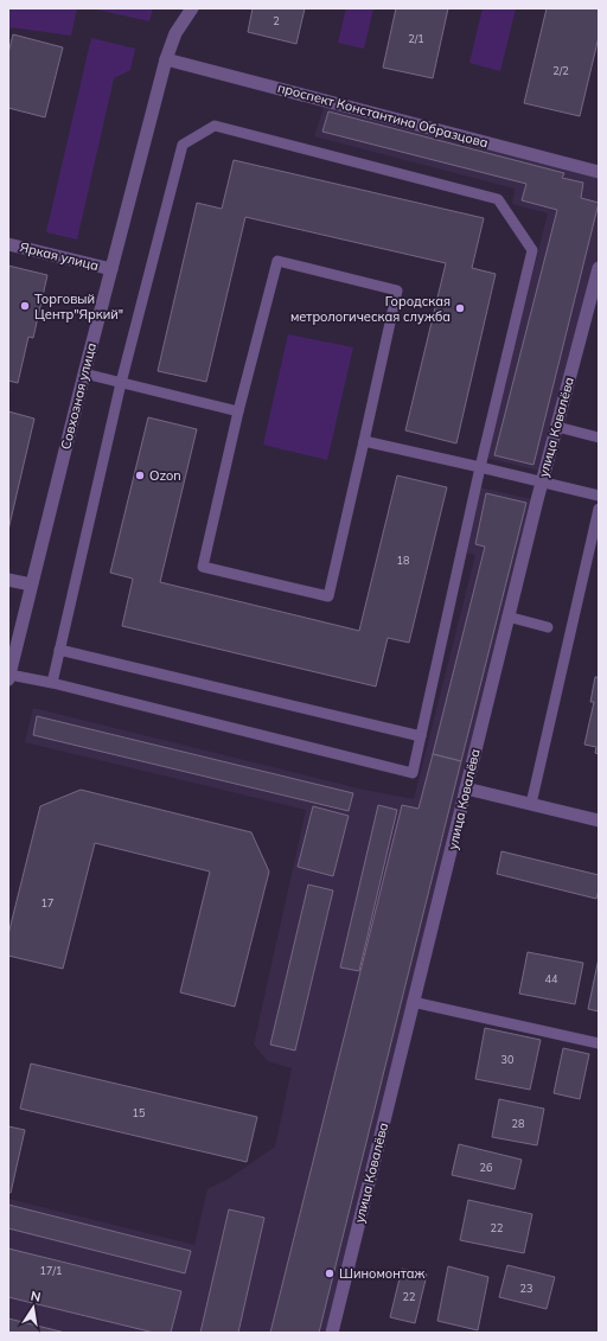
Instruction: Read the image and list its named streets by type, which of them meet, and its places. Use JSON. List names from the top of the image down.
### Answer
{
  "streets": {
    "street": [
      "проспект Константина Образцова",
      "Яркая улица",
      "Совхозная улица",
      "улица Ковалёва"
    ]
  },
  "crossings": [
    ["проспект Константина Образцова", "Совхозная улица"],
    ["Яркая улица", "Совхозная улица"]
  ],
  "places": [
    "Торговый Центр\"Яркий\"",
    "Городская метрологическая служба",
    "Ozon",
    "Шиномонтаж"
  ],
  "house_numbers": [
    "2",
    "2/1",
    "2/2",
    "18",
    "17",
    "44",
    "30",
    "15",
    "28",
    "26",
    "22",
    "17/1",
    "23",
    "22"
  ],
  "north": "top"
}
